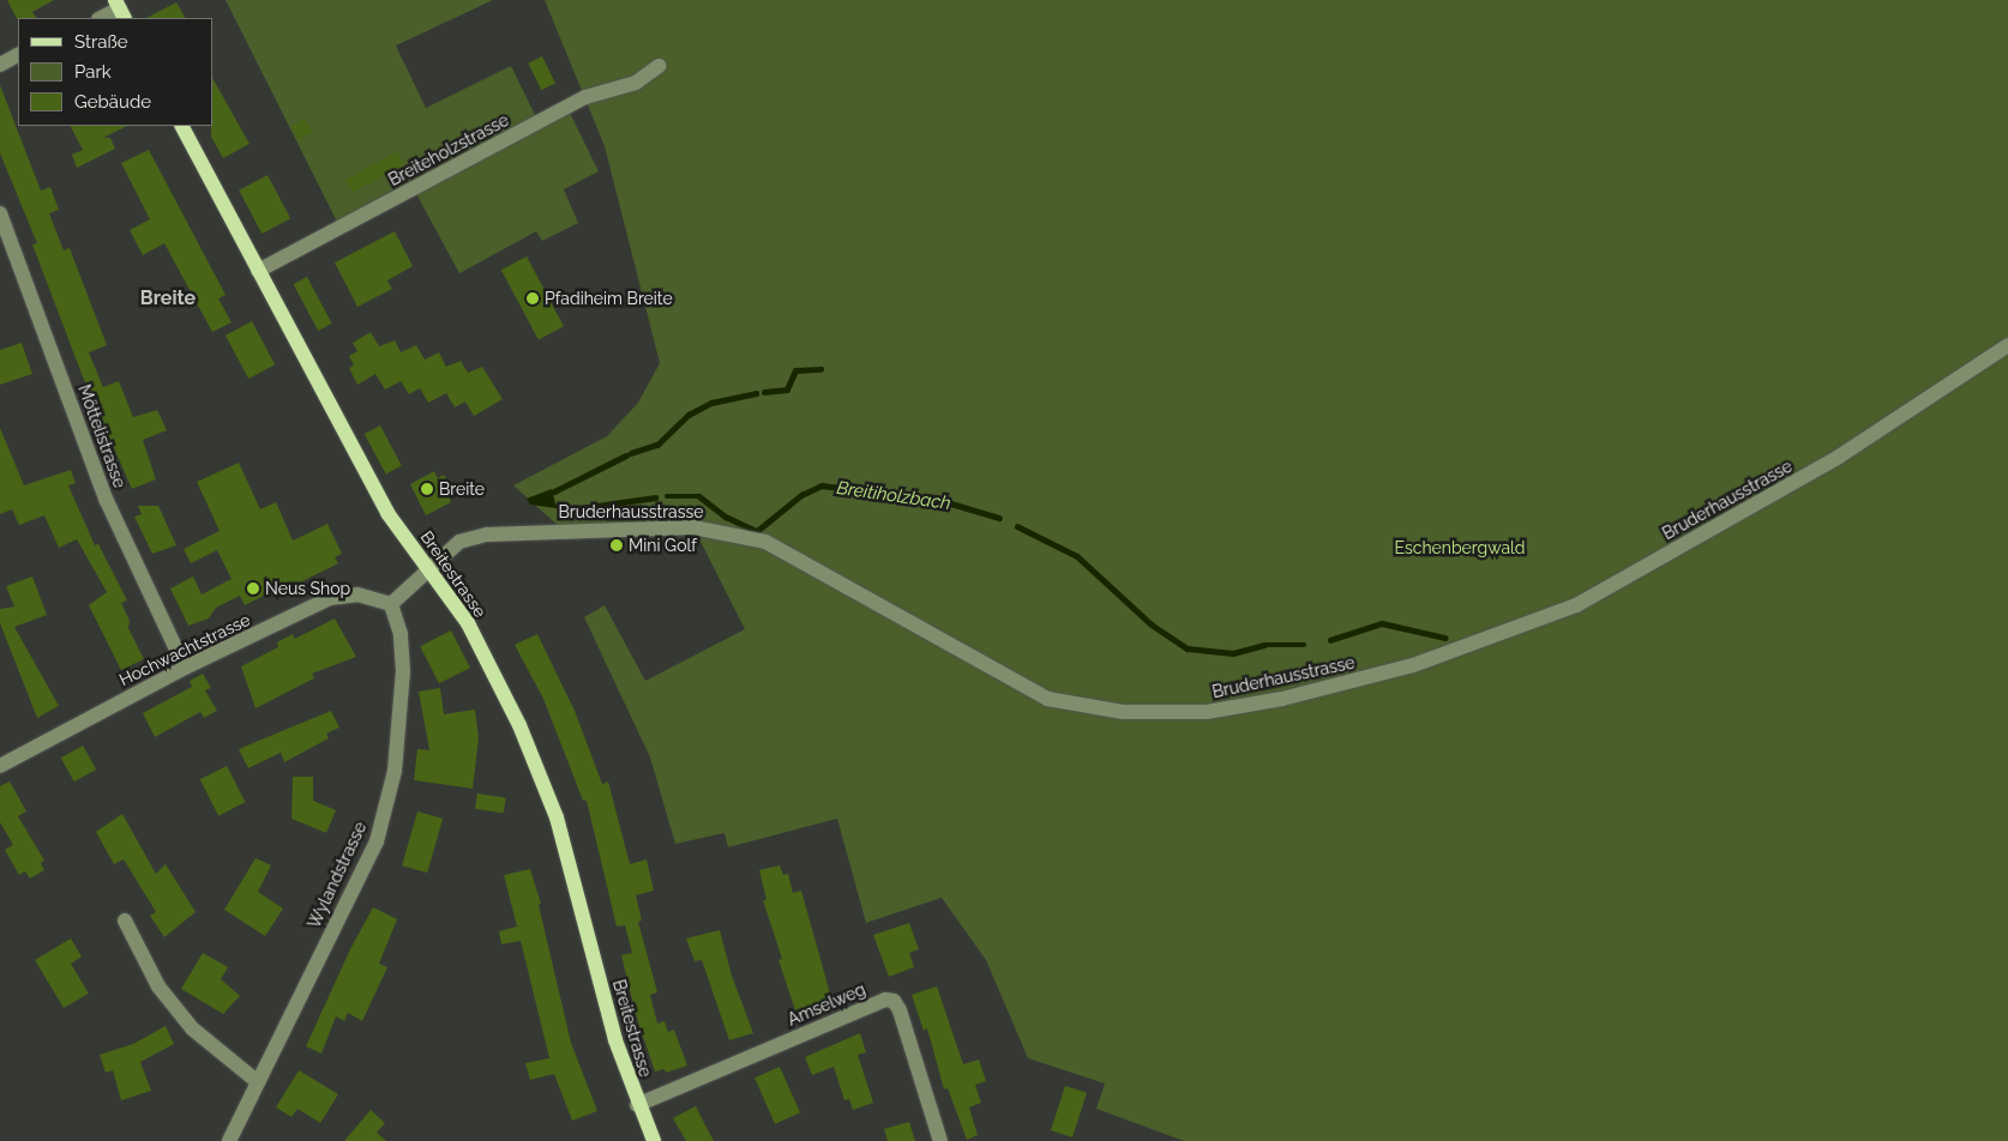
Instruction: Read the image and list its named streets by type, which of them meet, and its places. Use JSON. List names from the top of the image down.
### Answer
{
  "streets": {
    "main road": ["Breitestrasse"],
    "street": [
      "Breiteholzstrasse",
      "Möttelistrasse",
      "Bruderhausstrasse",
      "Hochwachtstrasse",
      "Wylandstrasse",
      "Amselweg"
    ]
  },
  "crossings": [
    ["Breiteholzstrasse", "Breitestrasse"],
    ["Möttelistrasse", "Hochwachtstrasse"],
    ["Bruderhausstrasse", "Breitestrasse"],
    ["Bruderhausstrasse", "Hochwachtstrasse"],
    ["Bruderhausstrasse", "Wylandstrasse"],
    ["Breitestrasse", "Amselweg"],
    ["Hochwachtstrasse", "Wylandstrasse"]
  ],
  "districts": ["Breite"],
  "water": ["Breitiholzbach"],
  "parks": ["Eschenbergwald"],
  "places": [
    "Pfadiheim Breite",
    "Breite",
    "Mini Golf",
    "Neus Shop"
  ],
  "legend": ["Straße", "Park", "Gebäude"]
}
